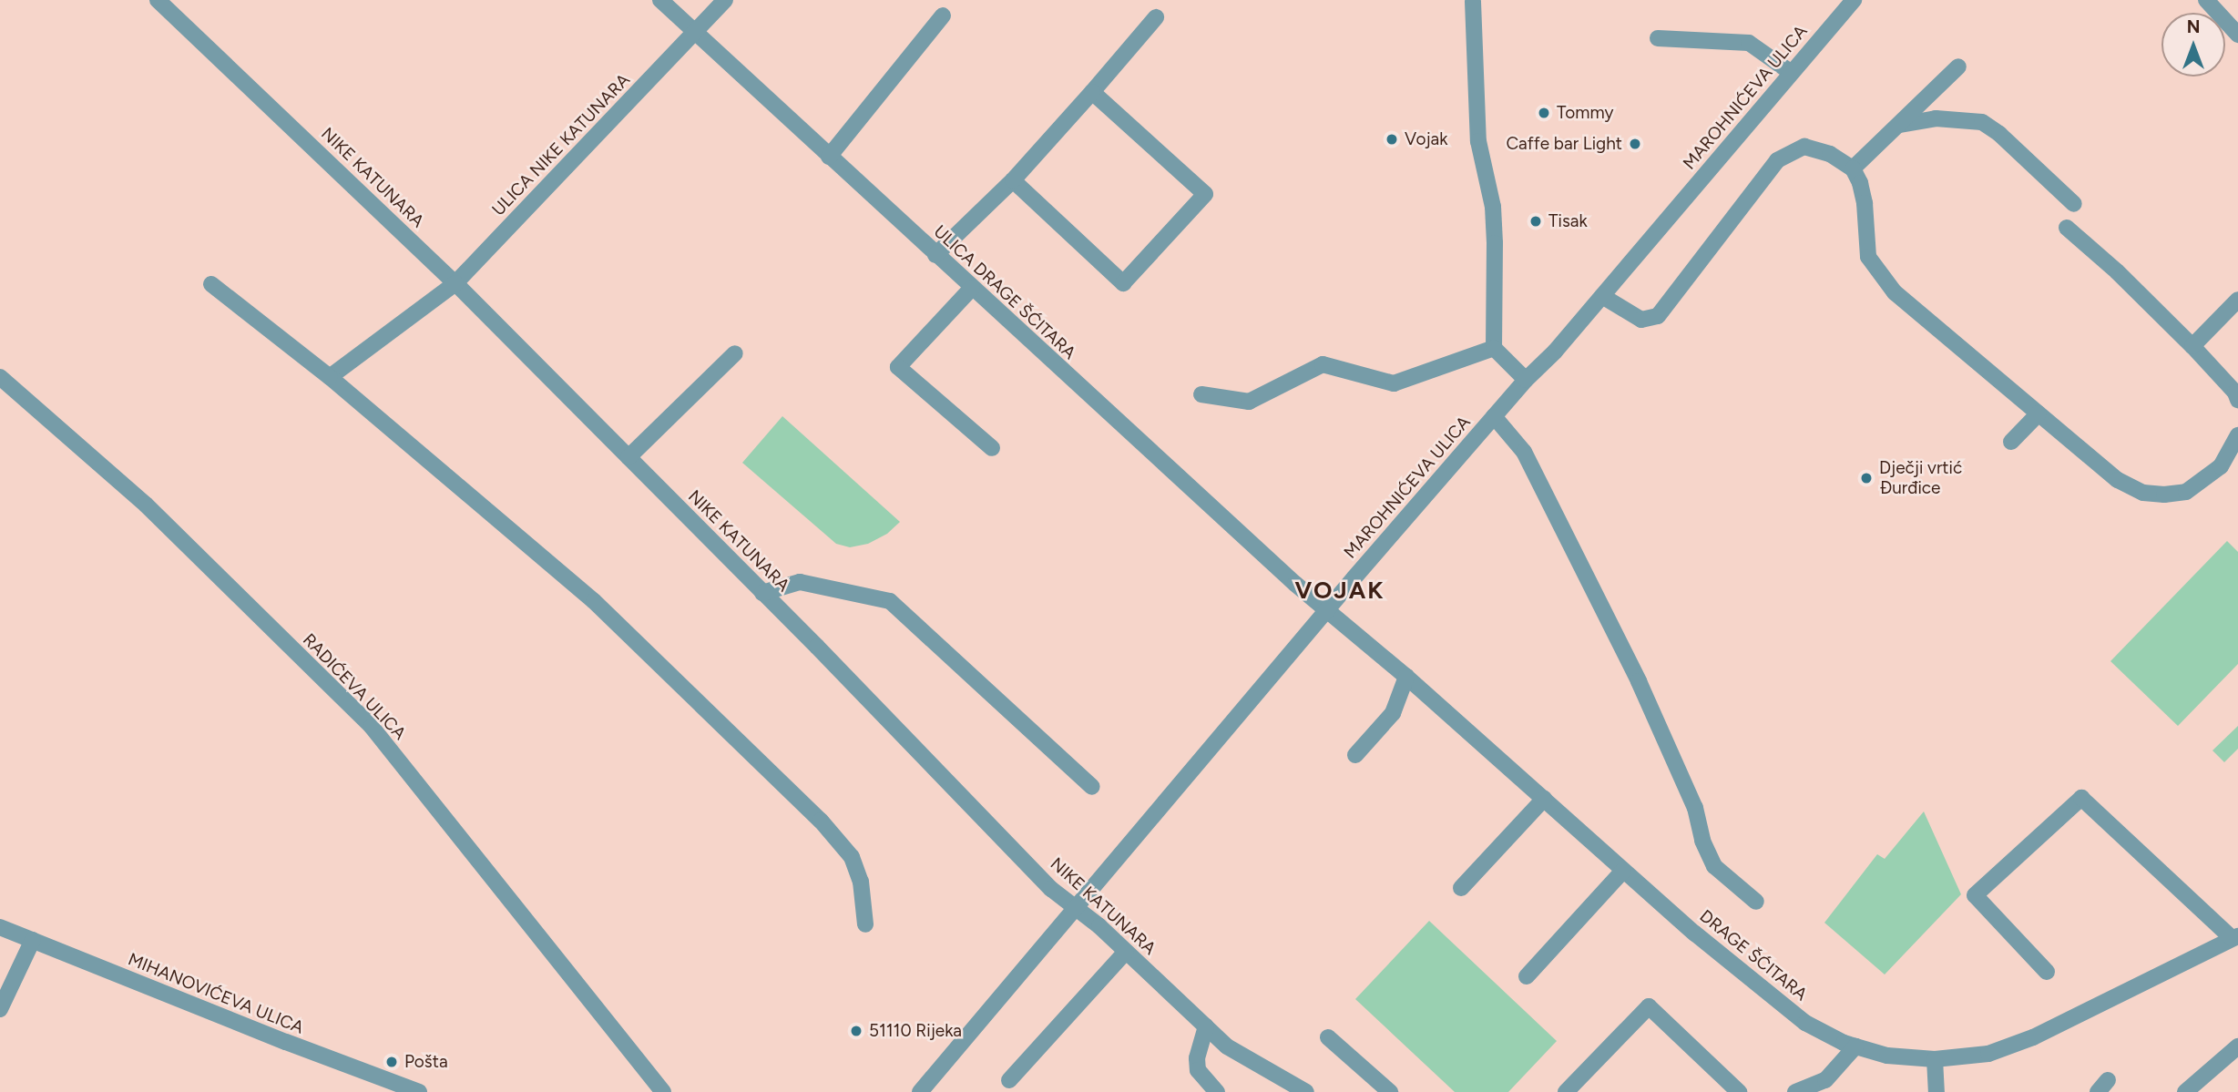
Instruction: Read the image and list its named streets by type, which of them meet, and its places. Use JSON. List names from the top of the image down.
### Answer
{
  "streets": {
    "street": [
      "MAROHNIĆEVA ULICA",
      "ULICA NIKE KATUNARA",
      "NIKE KATUNARA",
      "ULICA DRAGE ŠĆITARA",
      "RADIĆEVA ULICA",
      "DRAGE ŠĆITARA",
      "MIHANOVIĆEVA ULICA"
    ]
  },
  "crossings": [
    ["MAROHNIĆEVA ULICA", "NIKE KATUNARA"],
    ["MAROHNIĆEVA ULICA", "ULICA DRAGE ŠĆITARA"],
    ["MAROHNIĆEVA ULICA", "DRAGE ŠĆITARA"],
    ["ULICA NIKE KATUNARA", "NIKE KATUNARA"],
    ["ULICA NIKE KATUNARA", "ULICA DRAGE ŠĆITARA"],
    ["ULICA DRAGE ŠĆITARA", "DRAGE ŠĆITARA"]
  ],
  "districts": ["VOJAK"],
  "places": [
    "Tommy",
    "Vojak",
    "Caffe bar Light",
    "Tisak",
    "Dječji vrtić Đurđice",
    "51110 Rijeka",
    "Pošta"
  ],
  "north": "top"
}
